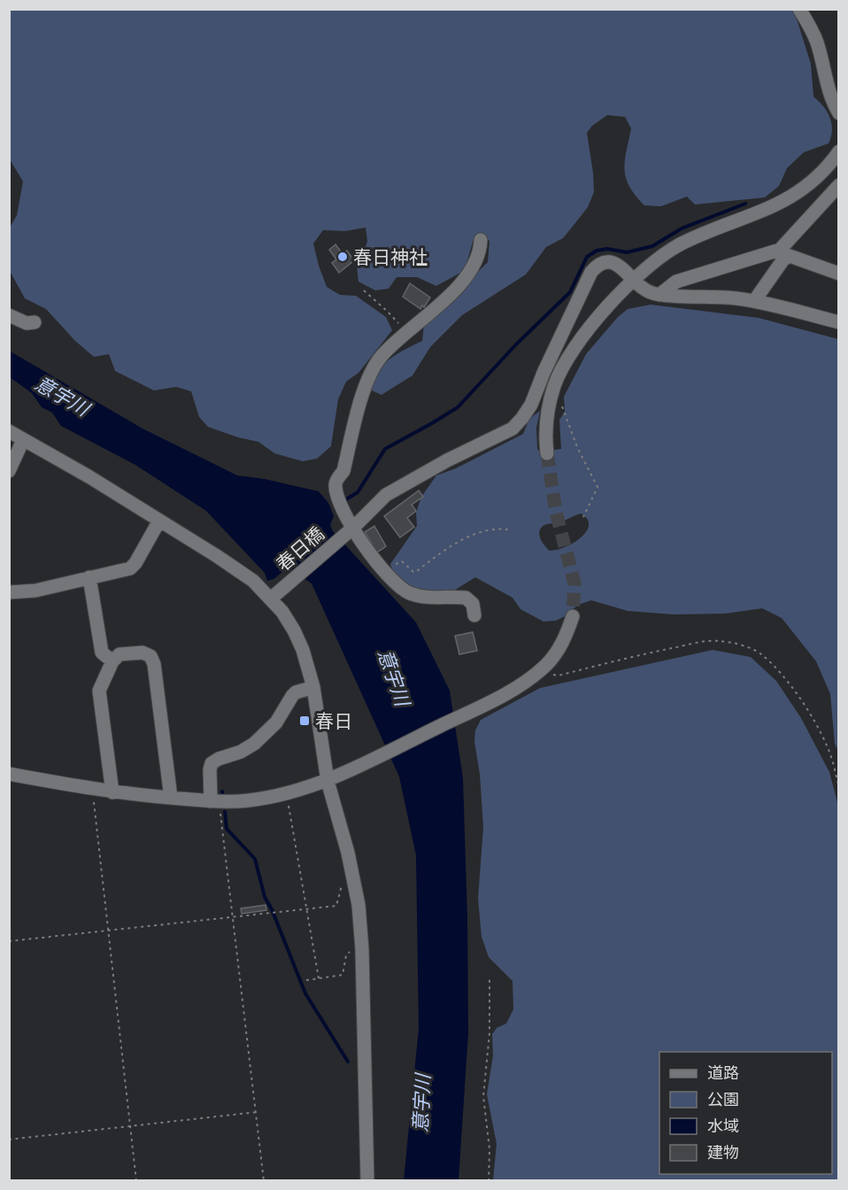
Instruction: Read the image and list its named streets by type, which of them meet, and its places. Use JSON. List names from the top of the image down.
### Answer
{
  "streets": {
    "street": ["春日橋"]
  },
  "water": ["意宇川"],
  "places": {
    "other": ["春日神社"],
    "transit": ["春日"]
  },
  "legend": [
    "道路",
    "公園",
    "水域",
    "建物"
  ]
}
